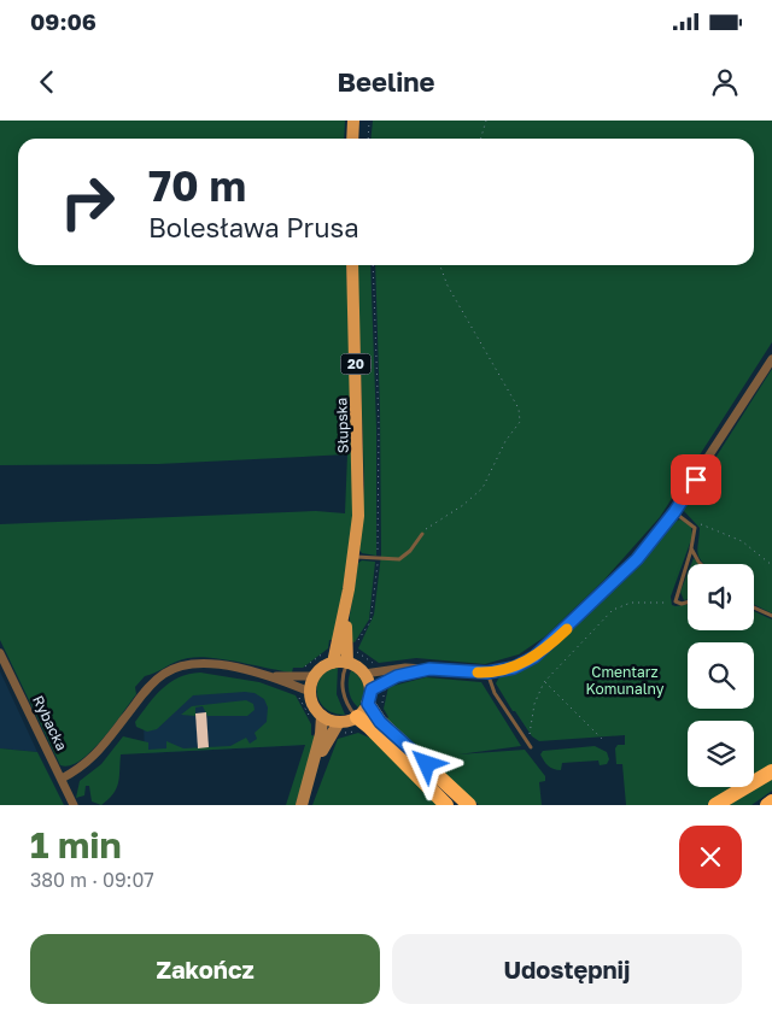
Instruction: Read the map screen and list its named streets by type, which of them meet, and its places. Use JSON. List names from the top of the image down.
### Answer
{
  "streets": {
    "main road": ["20", "Słupska"],
    "street": ["Rybacka"]
  },
  "parks": ["Cmentarz Komunalny"],
  "page": {
    "status": "09:06",
    "header": "Beeline",
    "turn": ["70 m", "Bolesława Prusa"],
    "heading": ["1 min", "380 m · 09:07"],
    "buttons": ["Zakończ", "Udostępnij"]
  }
}
